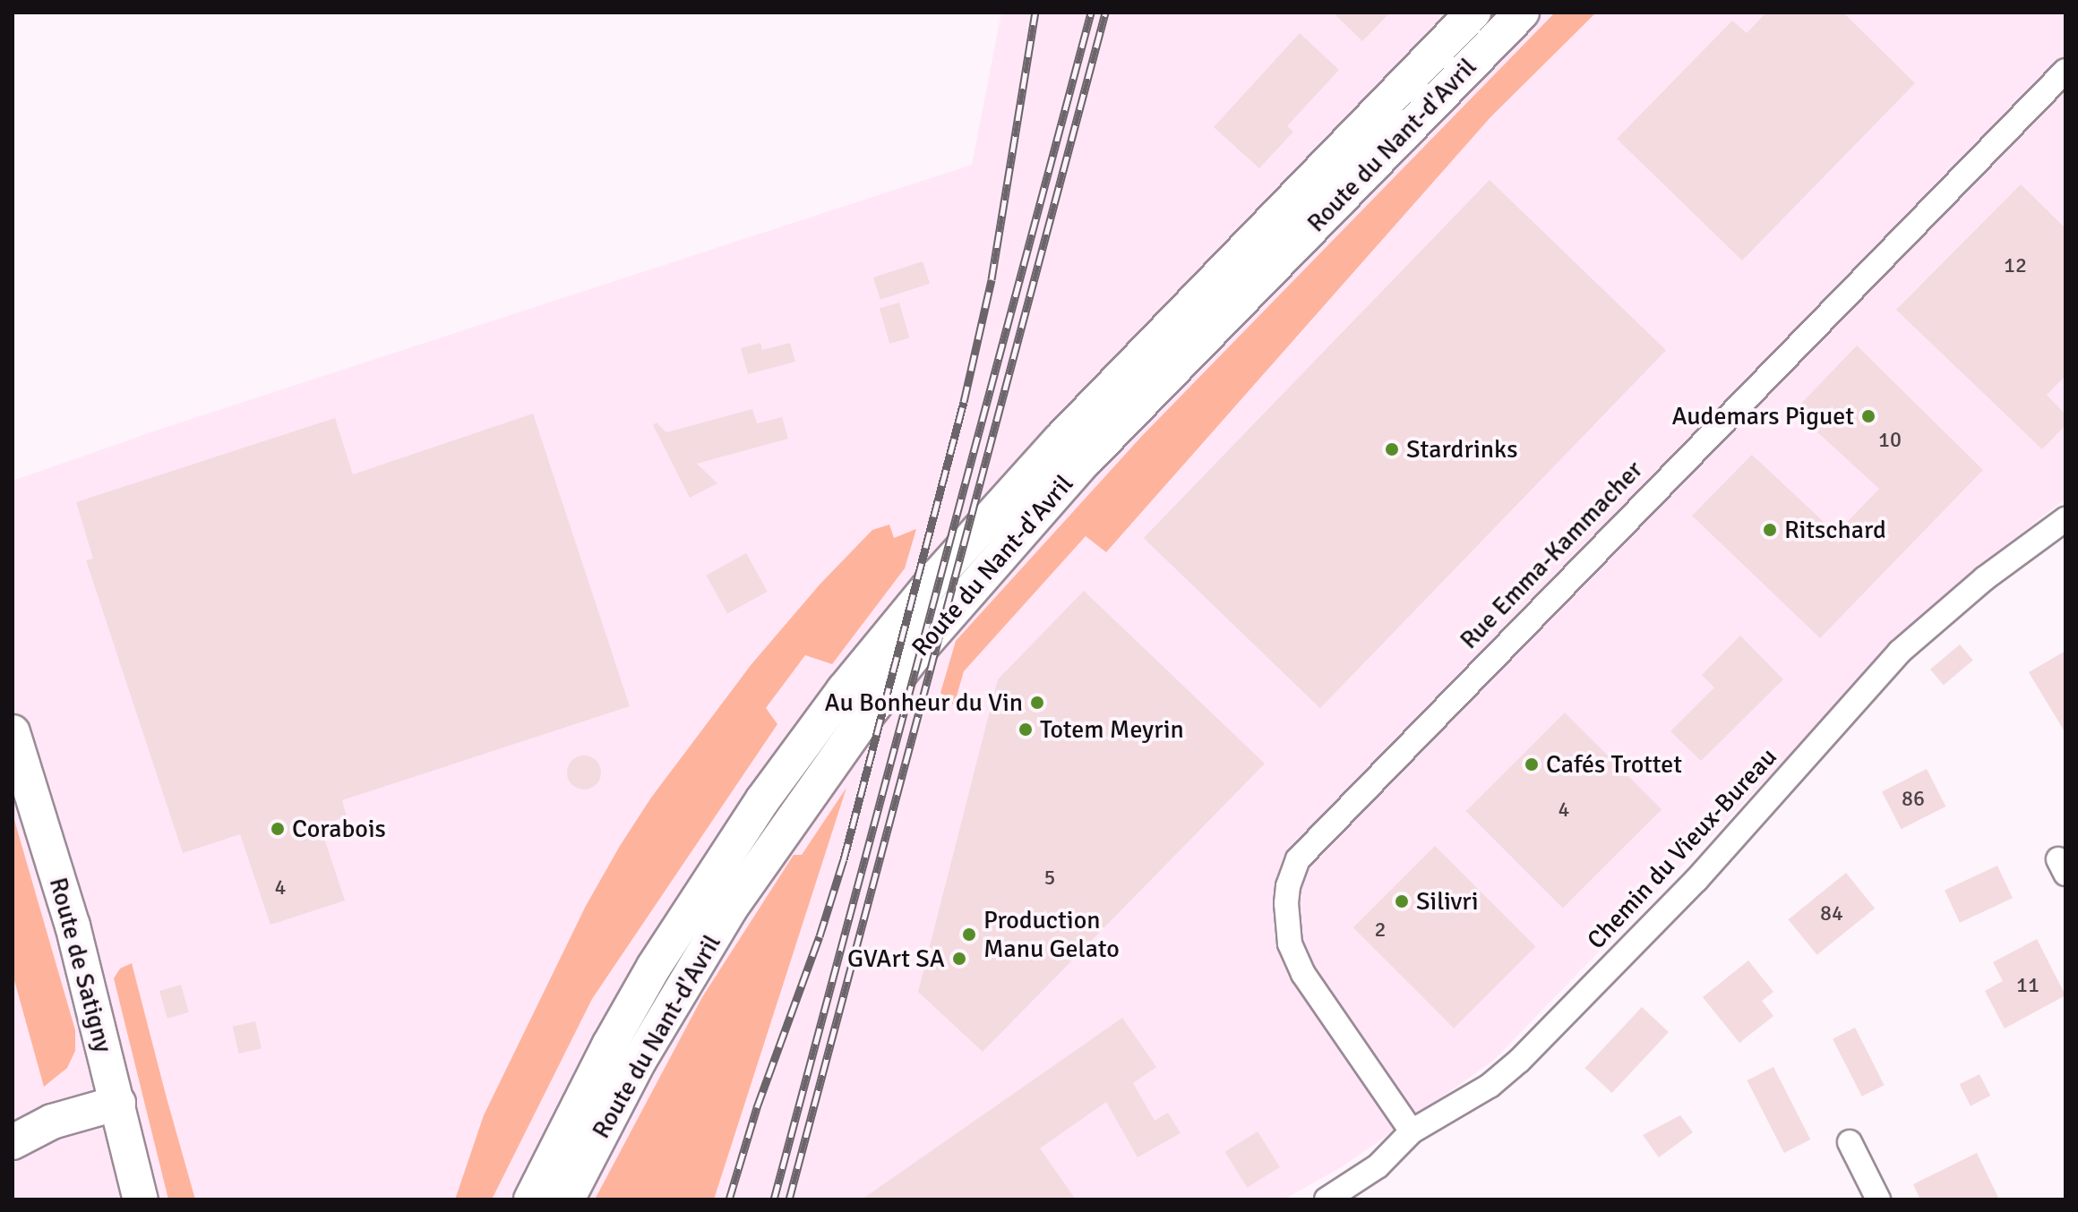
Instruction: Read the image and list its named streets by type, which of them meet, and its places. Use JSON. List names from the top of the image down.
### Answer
{
  "streets": {
    "main road": ["Route du Nant-d'Avril", "Route de Satigny"],
    "street": ["Rue Emma-Kammacher", "Chemin du Vieux-Bureau"]
  },
  "crossings": [
    ["Rue Emma-Kammacher", "Chemin du Vieux-Bureau"]
  ],
  "places": [
    "Audemars Piguet",
    "Stardrinks",
    "Ritschard",
    "Au Bonheur du Vin",
    "Totem Meyrin",
    "Cafés Trottet",
    "Corabois",
    "Silivri",
    "Production Manu Gelato",
    "GVArt SA"
  ],
  "house_numbers": [
    "12",
    "10",
    "86",
    "4",
    "5",
    "4",
    "84",
    "2",
    "11"
  ]
}
